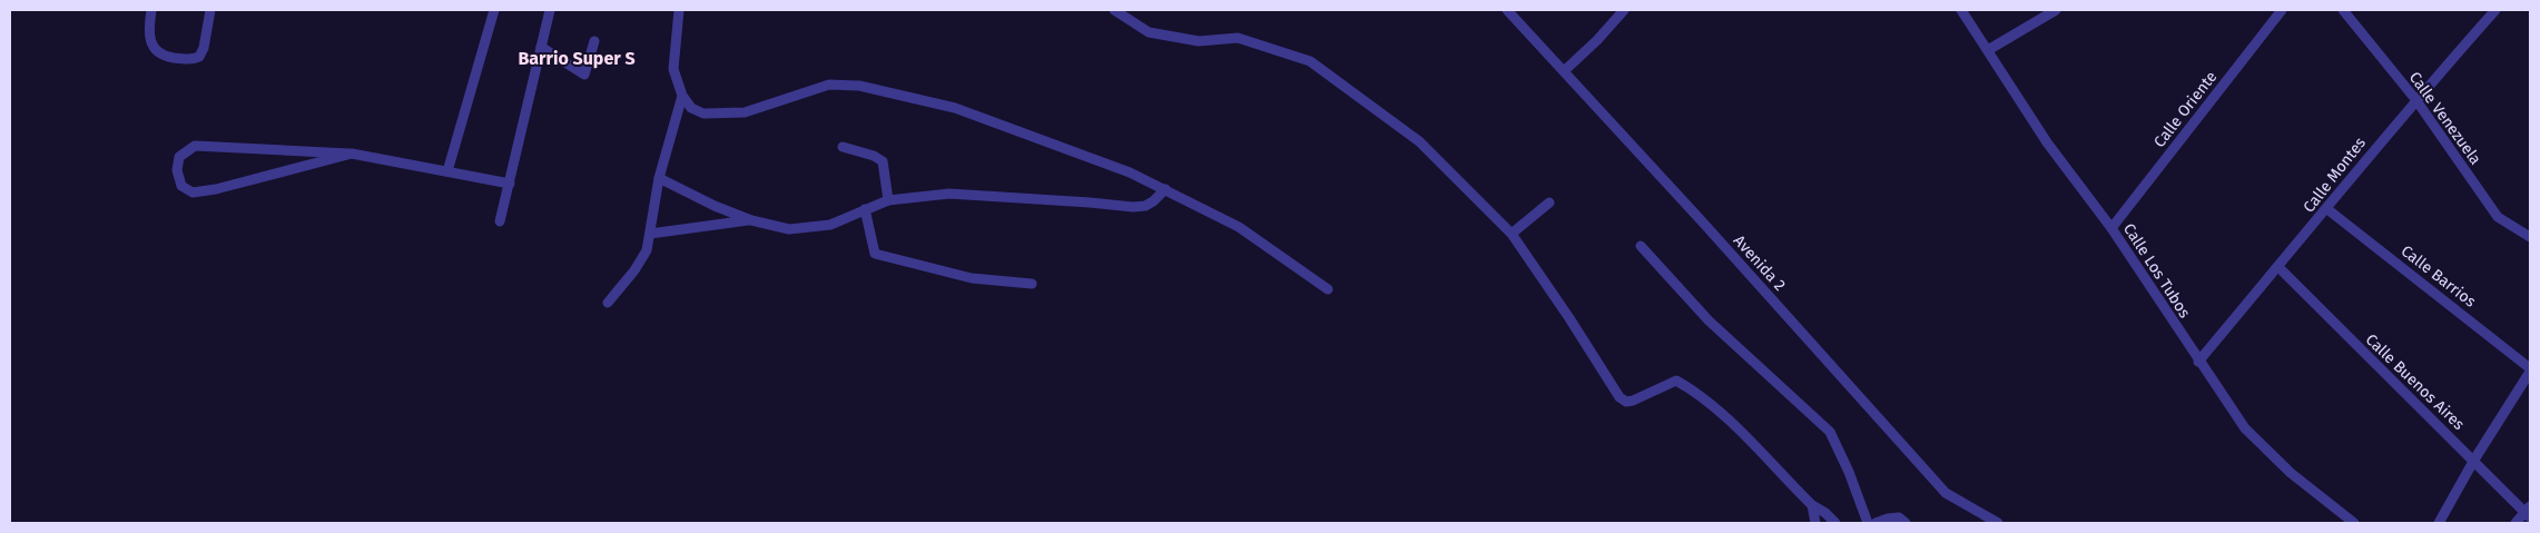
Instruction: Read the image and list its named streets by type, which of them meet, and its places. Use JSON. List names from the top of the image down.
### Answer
{
  "streets": {
    "street": [
      "Calle Oriente",
      "Calle Venezuela",
      "Calle Montes",
      "Avenida 2",
      "Calle Los Tubos",
      "Calle Barrios",
      "Calle Buenos Aires"
    ]
  },
  "crossings": [
    ["Calle Oriente", "Calle Los Tubos"],
    ["Calle Venezuela", "Calle Montes"],
    ["Calle Montes", "Calle Los Tubos"],
    ["Calle Montes", "Calle Barrios"],
    ["Calle Montes", "Calle Buenos Aires"]
  ],
  "districts": ["Barrio Super S"]
}
